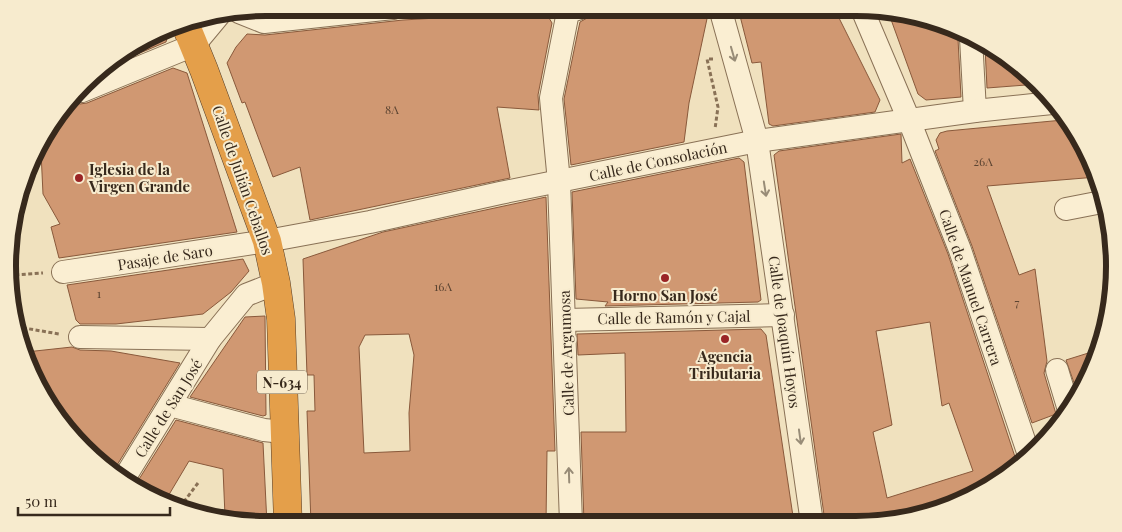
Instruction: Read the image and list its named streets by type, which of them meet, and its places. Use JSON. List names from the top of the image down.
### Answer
{
  "streets": {
    "highway": ["Calle de Julián Ceballos", "N-634"],
    "street": [
      "Calle de Consolación",
      "Pasaje de Saro",
      "Calle de Manuel Carrera",
      "Calle de Ramón y Cajal",
      "Calle de Joaquín Hoyos",
      "Calle de Argumosa",
      "Calle de San José"
    ]
  },
  "crossings": [
    ["Calle de Consolación", "Calle de Julián Ceballos"],
    ["Calle de Consolación", "Pasaje de Saro"],
    ["Calle de Consolación", "Calle de Manuel Carrera"],
    ["Calle de Consolación", "Calle de Joaquín Hoyos"],
    ["Calle de Consolación", "Calle de Argumosa"],
    ["Calle de Julián Ceballos", "Pasaje de Saro"],
    ["Calle de Ramón y Cajal", "Calle de Joaquín Hoyos"],
    ["Calle de Ramón y Cajal", "Calle de Argumosa"]
  ],
  "one_way": ["Calle de Joaquín Hoyos", "Calle de Argumosa"],
  "places": ["Iglesia de la Virgen Grande", "Horno San José", "Agencia Tributaria"],
  "house_numbers": [
    "8A",
    "26A",
    "16A",
    "1",
    "7"
  ],
  "scale_bar": "50 m"
}
